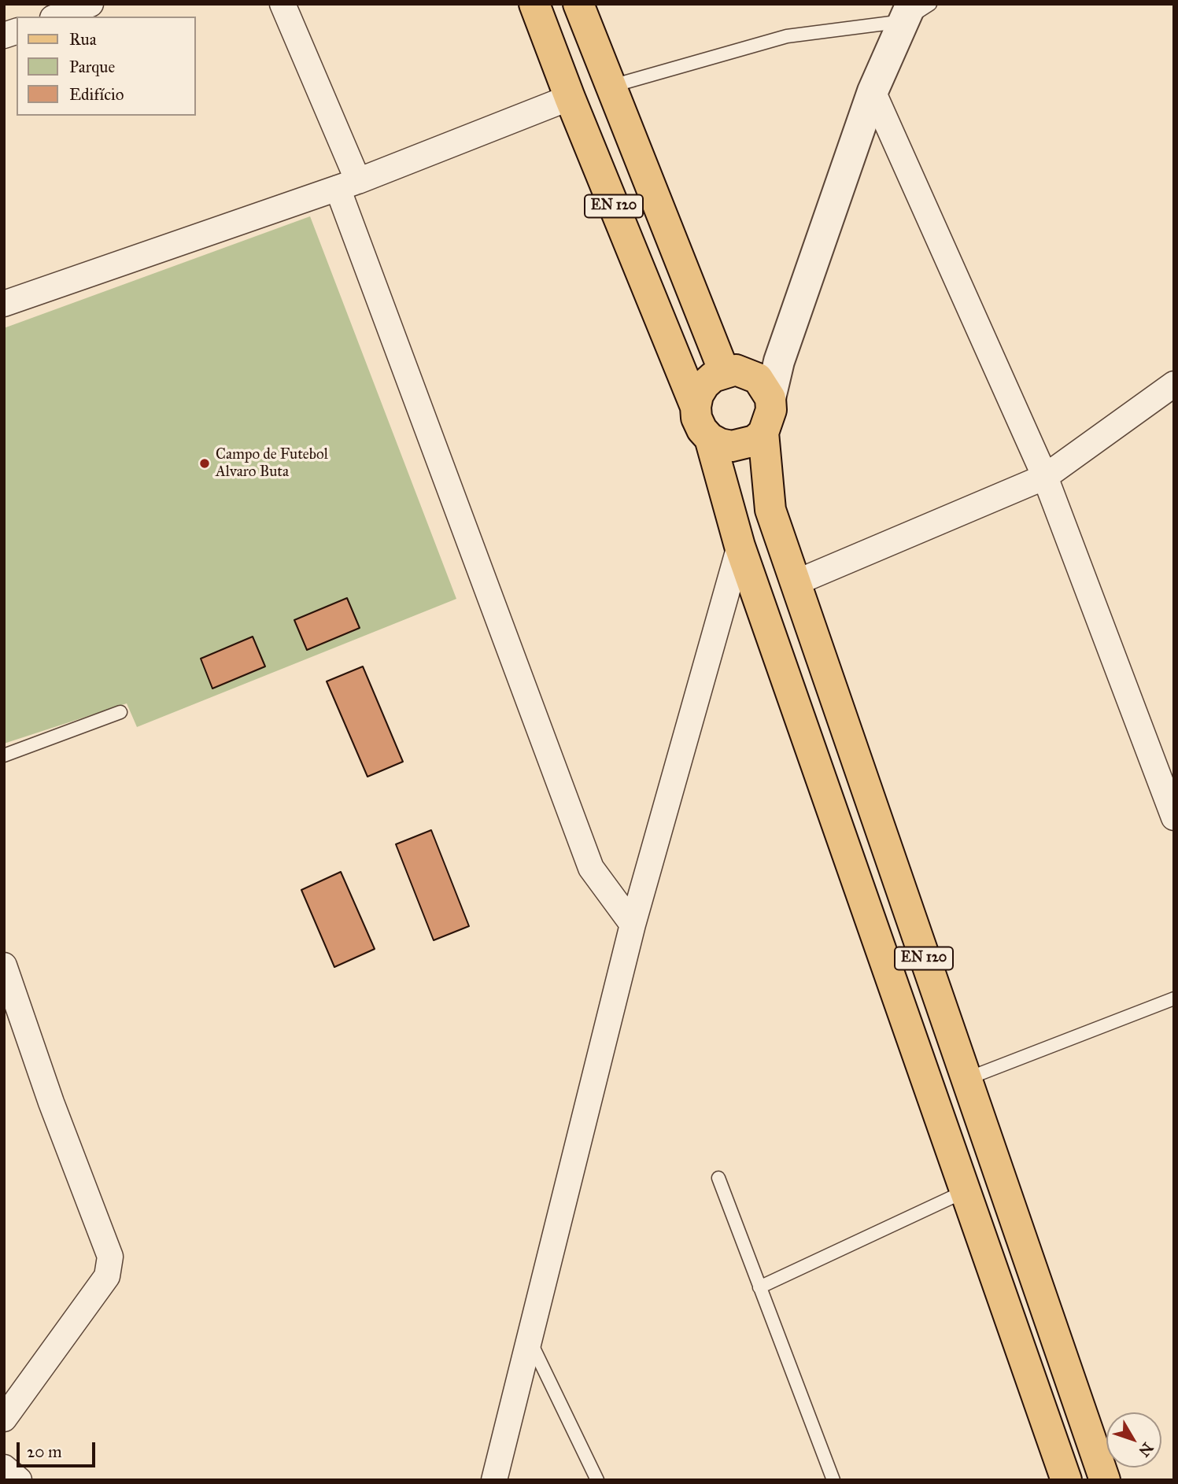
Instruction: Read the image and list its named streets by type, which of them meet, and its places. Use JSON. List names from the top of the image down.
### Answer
{
  "streets": {
    "main road": ["EN 120"]
  },
  "places": ["Campo de Futebol Alvaro Buta"],
  "legend": ["Rua", "Parque", "Edifício"],
  "scale_bar": "20 m",
  "north": "bottom right"
}
